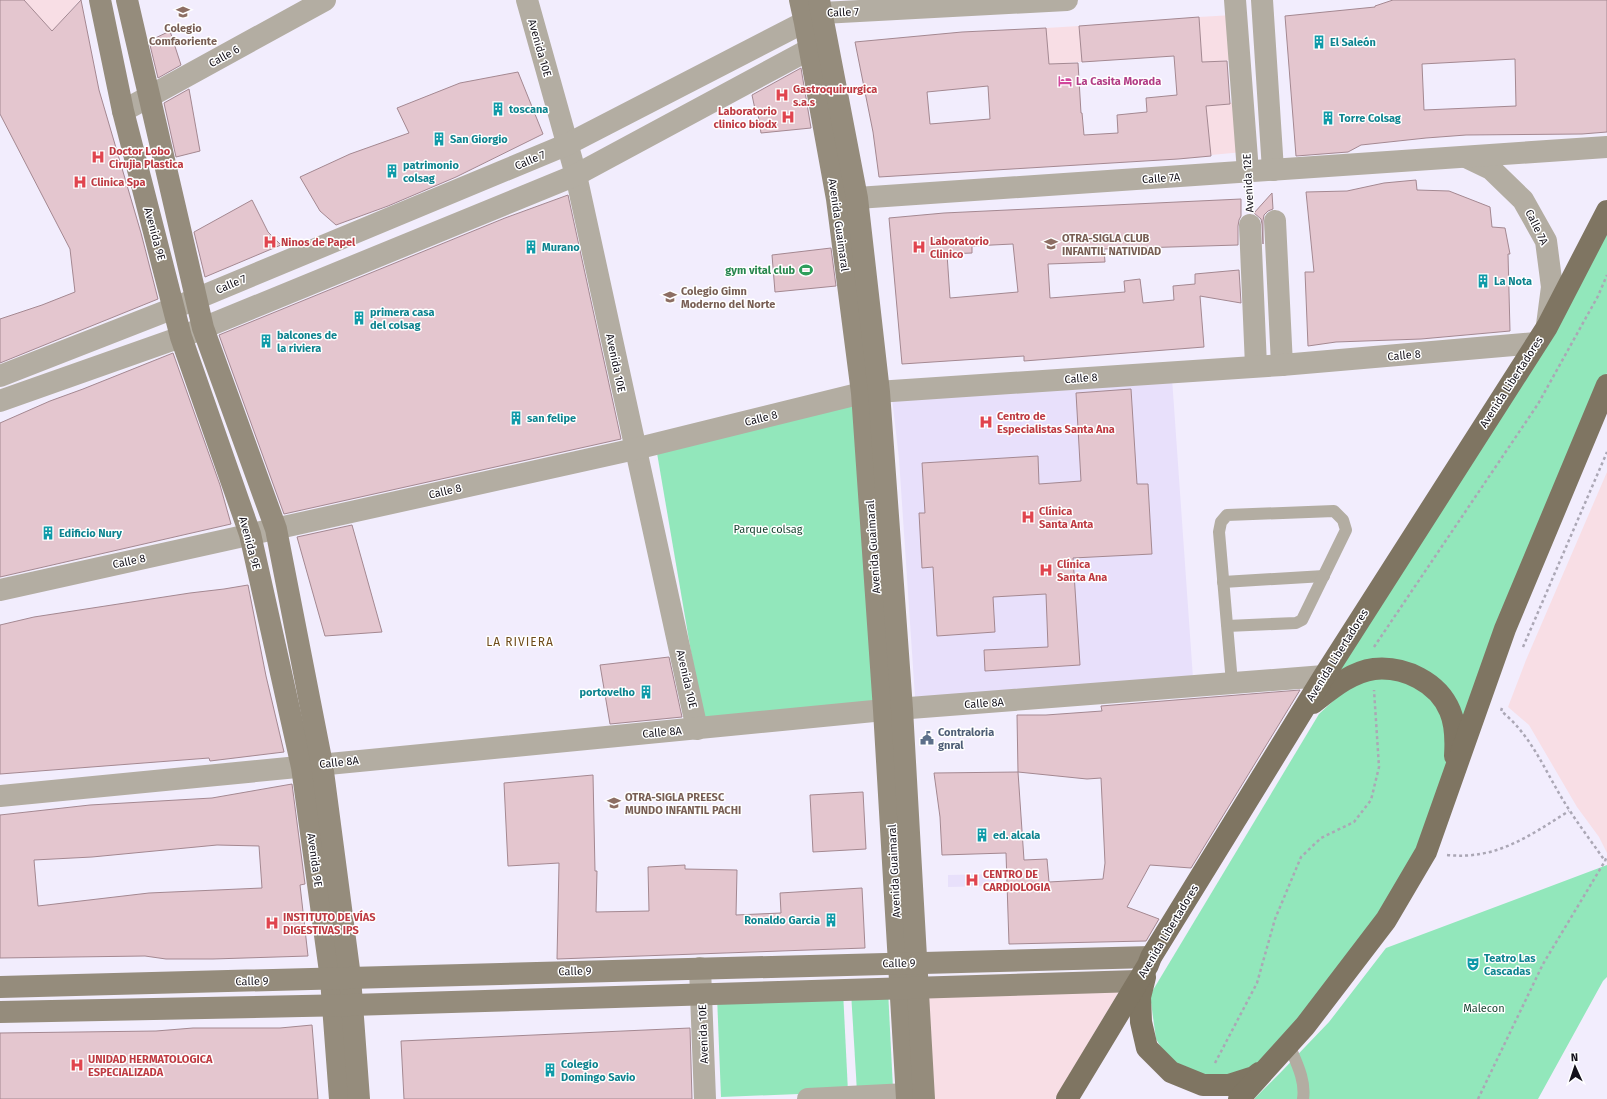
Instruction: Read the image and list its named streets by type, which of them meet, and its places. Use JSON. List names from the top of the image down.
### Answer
{
  "streets": {
    "main road": ["Avenida Libertadores"],
    "street": [
      "Calle 7",
      "Avenida 10E",
      "Calle 6",
      "Calle 7A",
      "Avenida 12E",
      "Avenida Guaimaral",
      "Avenida 9E",
      "Calle 8",
      "Calle 8A",
      "Calle 9"
    ]
  },
  "crossings": [
    ["Calle 7", "Avenida 10E"],
    ["Calle 7", "Avenida Guaimaral"],
    ["Calle 7", "Avenida 9E"],
    ["Avenida 10E", "Calle 8"],
    ["Avenida 10E", "Calle 8A"],
    ["Avenida 10E", "Calle 9"],
    ["Calle 6", "Avenida 9E"],
    ["Calle 7A", "Avenida 12E"],
    ["Calle 7A", "Avenida Guaimaral"],
    ["Calle 7A", "Calle 8"],
    ["Calle 7A", "Avenida Libertadores"],
    ["Avenida 12E", "Calle 8"],
    ["Avenida Guaimaral", "Calle 8"],
    ["Avenida Guaimaral", "Calle 8A"],
    ["Avenida Guaimaral", "Calle 9"],
    ["Avenida 9E", "Calle 8"],
    ["Avenida 9E", "Calle 8A"],
    ["Avenida 9E", "Calle 9"],
    ["Calle 8", "Avenida Libertadores"],
    ["Avenida Libertadores", "Calle 8A"],
    ["Avenida Libertadores", "Calle 9"]
  ],
  "districts": ["LA RIVIERA"],
  "parks": ["Parque colsag", "Malecon"],
  "places": {
    "school or university": [
      "Colegio Comfaoriente",
      "OTRA-SIGLA CLUB INFANTIL NATIVIDAD",
      "Colegio Gimn Moderno del Norte",
      "OTRA-SIGLA PREESC MUNDO INFANTIL PACHI"
    ],
    "building": [
      "El Saleón",
      "toscana",
      "Torre Colsag",
      "San Giorgio",
      "patrimonio colsag",
      "Murano",
      "La Nota",
      "primera casa del colsag",
      "balcones de la riviera",
      "san felipe",
      "Edificio Nury",
      "portovelho",
      "ed. alcala",
      "Ronaldo Garcia",
      "Colegio Domingo Savio"
    ],
    "hotel": ["La Casita Morada"],
    "hospital": [
      "Gastroquirurgica s.a.s",
      "Laboratorio clinico biodx",
      "Doctor Lobo Cirujia Plastica",
      "Clinica Spa",
      "Ninos de Papel",
      "Laboratorio Clinico",
      "Centro de Especialistas Santa Ana",
      "Clínica Santa Anta",
      "Clínica Santa Ana",
      "CENTRO DE CARDIOLOGIA",
      "INSTITUTO DE VÍAS DIGESTIVAS IPS",
      "UNIDAD HERMATOLOGICA ESPECIALIZADA"
    ],
    "sports": ["gym vital club"],
    "public building": ["Contraloria gnral"],
    "theatre": ["Teatro Las Cascadas"]
  },
  "north": "top"
}
